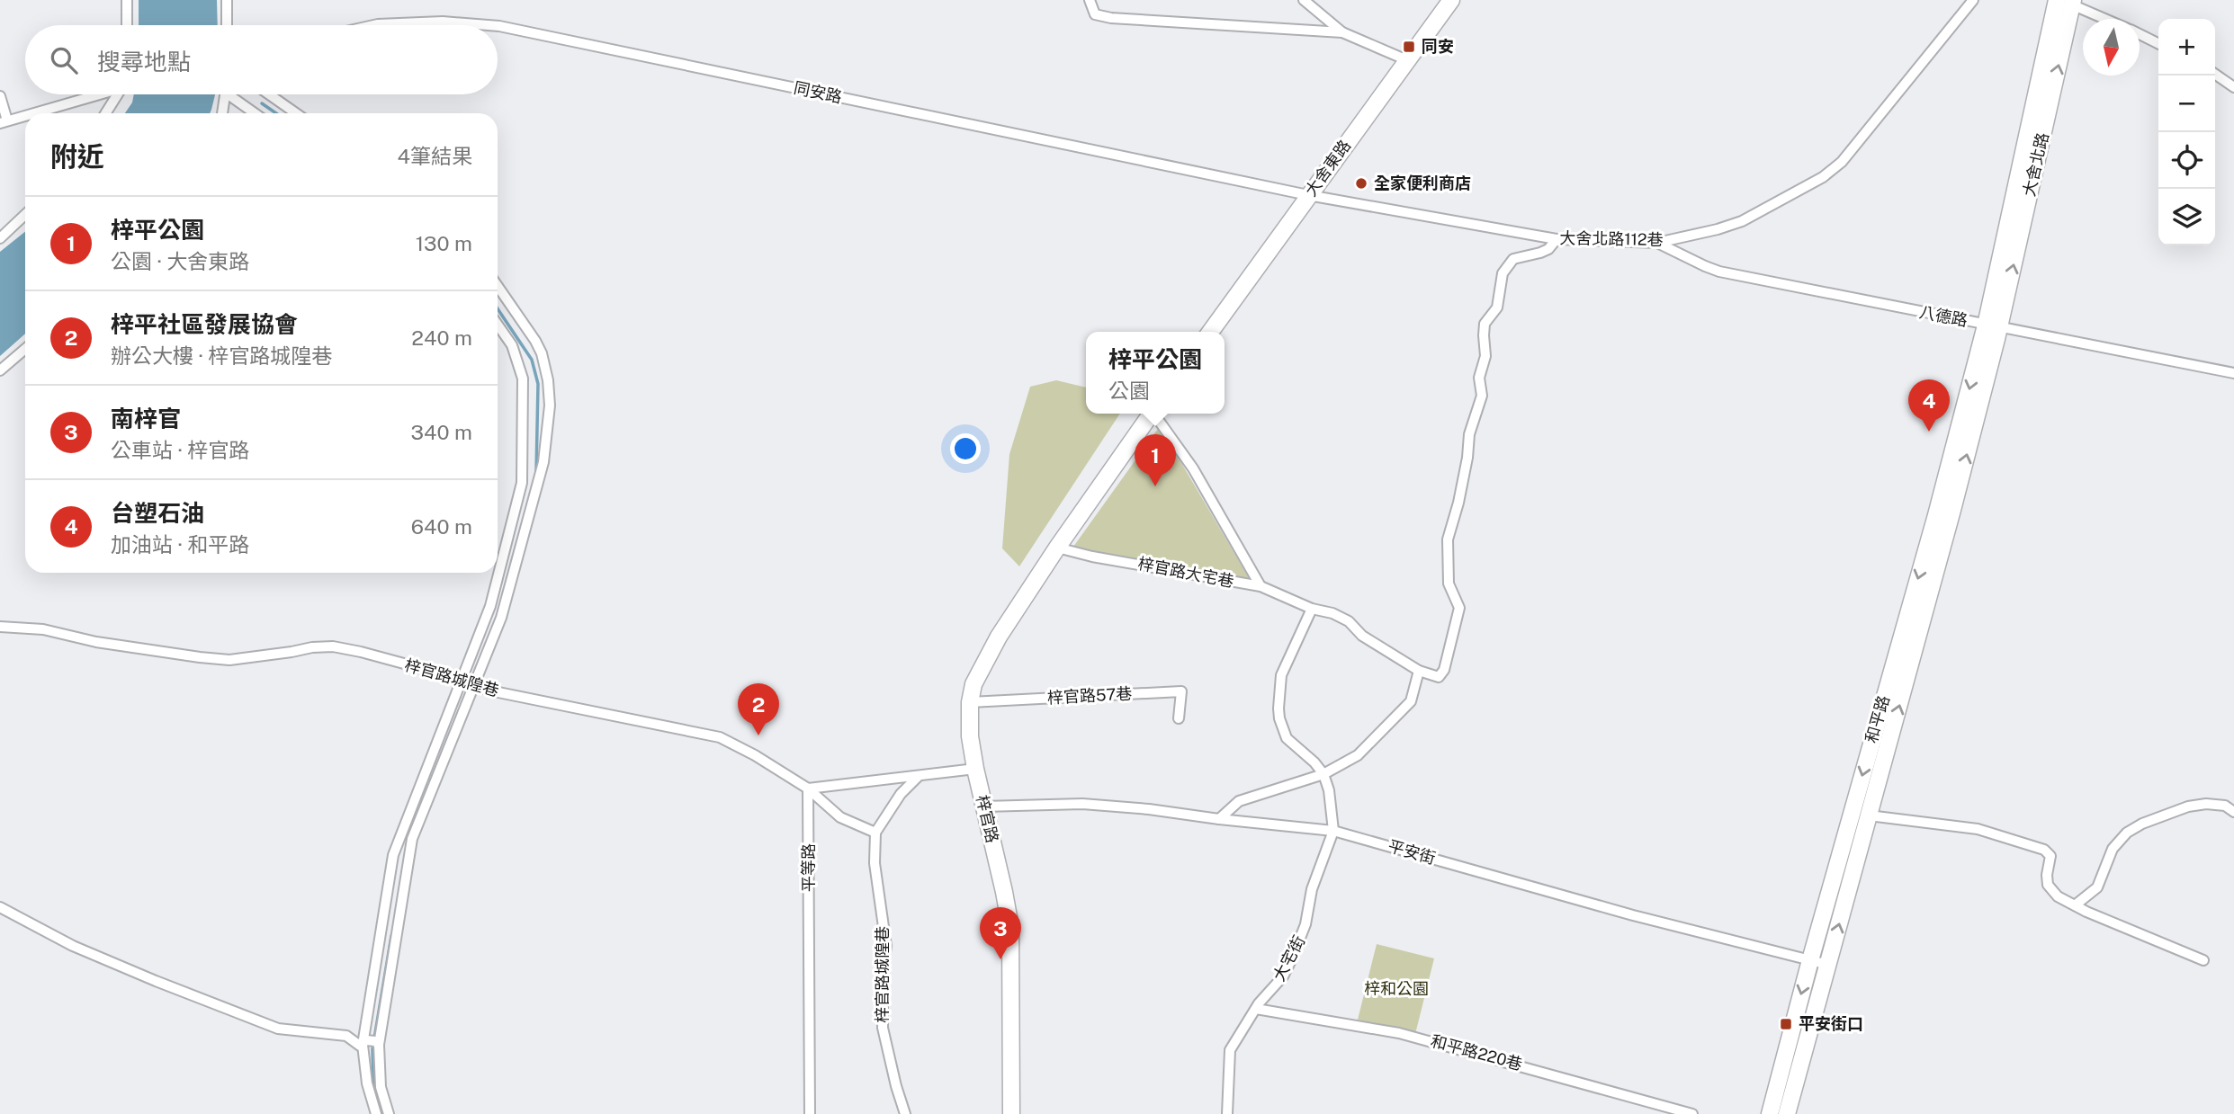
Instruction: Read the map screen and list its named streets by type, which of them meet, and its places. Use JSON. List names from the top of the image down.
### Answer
{
  "streets": {
    "main road": [
      "大舍北路",
      "大舍東路",
      "和平路",
      "梓官路"
    ],
    "street": [
      "同安路",
      "大舍北路112巷",
      "八德路",
      "梓官路大宅巷",
      "梓官路城隍巷",
      "梓官路57巷",
      "平安街",
      "平等路",
      "大宅街",
      "和平路220巷"
    ]
  },
  "crossings": [
    ["同安路", "大舍東路"],
    ["同安路", "大舍北路112巷"],
    ["大舍北路", "八德路"],
    ["大舍北路", "和平路"],
    ["大舍東路", "大舍北路112巷"],
    ["大舍北路112巷", "八德路"],
    ["大舍北路112巷", "梓官路大宅巷"],
    ["八德路", "和平路"],
    ["梓官路大宅巷", "梓官路"],
    ["梓官路城隍巷", "平等路"],
    ["梓官路57巷", "梓官路"],
    ["和平路", "平安街"],
    ["梓官路", "平安街"],
    ["平安街", "大宅街"],
    ["大宅街", "和平路220巷"]
  ],
  "parks": ["梓和公園"],
  "places": {
    "transit": ["同安", "平安街口"],
    "other": ["全家便利商店"]
  },
  "north": "bottom",
  "page": {
    "map_buttons": ["+", "−"],
    "search": "搜尋地點",
    "heading": ["附近", "4筆結果"],
    "list": [
      {
        "mark": "1",
        "name": "梓平公園",
        "note": "公園 · 大舍東路",
        "value": "130 m"
      },
      {
        "mark": "2",
        "name": "梓平社區發展協會",
        "note": "辦公大樓 · 梓官路城隍巷",
        "value": "240 m"
      },
      {
        "mark": "3",
        "name": "南梓官",
        "note": "公車站 · 梓官路",
        "value": "340 m"
      },
      {
        "mark": "4",
        "name": "台塑石油",
        "note": "加油站 · 和平路",
        "value": "640 m"
      }
    ],
    "popup": ["梓平公園", "公園"],
    "pins": [
      "4",
      "1",
      "2",
      "3"
    ]
  }
}
